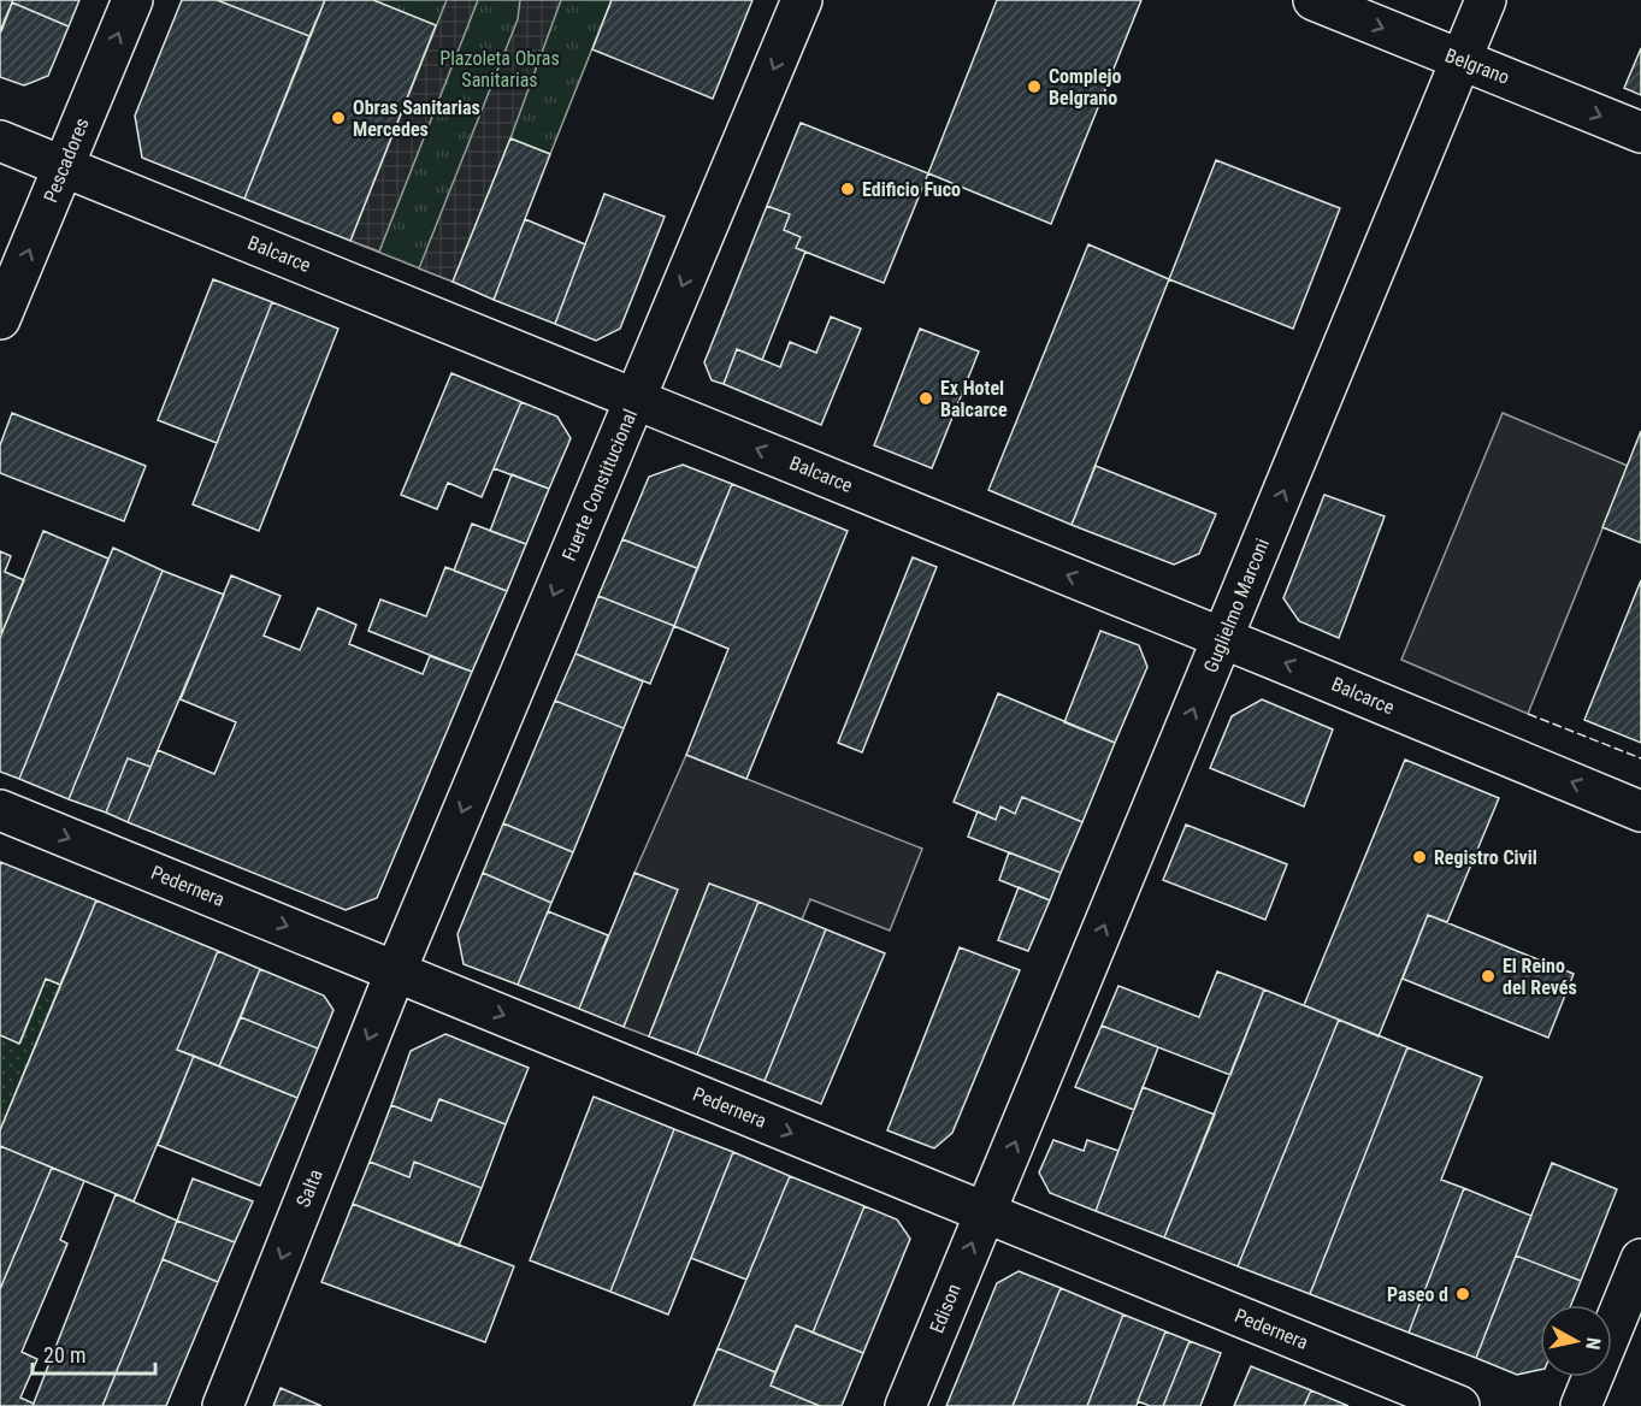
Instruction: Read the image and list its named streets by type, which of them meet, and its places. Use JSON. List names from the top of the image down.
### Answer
{
  "streets": {
    "street": [
      "Belgrano",
      "Pescadores",
      "Balcarce",
      "Fuerte Constitucional",
      "Guglielmo Marconi",
      "Pedernera",
      "Salta",
      "Edison"
    ]
  },
  "crossings": [
    ["Belgrano", "Guglielmo Marconi"],
    ["Pescadores", "Balcarce"],
    ["Balcarce", "Fuerte Constitucional"],
    ["Balcarce", "Guglielmo Marconi"],
    ["Fuerte Constitucional", "Pedernera"],
    ["Fuerte Constitucional", "Salta"],
    ["Guglielmo Marconi", "Pedernera"],
    ["Guglielmo Marconi", "Edison"],
    ["Pedernera", "Salta"],
    ["Pedernera", "Edison"]
  ],
  "one_way": [
    "Belgrano",
    "Pescadores",
    "Balcarce",
    "Fuerte Constitucional",
    "Guglielmo Marconi",
    "Pedernera",
    "Salta",
    "Edison"
  ],
  "parks": ["Plazoleta Obras Sanitarias"],
  "places": [
    "Complejo Belgrano",
    "Obras Sanitarias Mercedes",
    "Edificio Fuco",
    "Ex Hotel Balcarce",
    "Registro Civil",
    "El Reino del Revés",
    "Paseo d"
  ],
  "scale_bar": "20 m",
  "north": "right"
}
